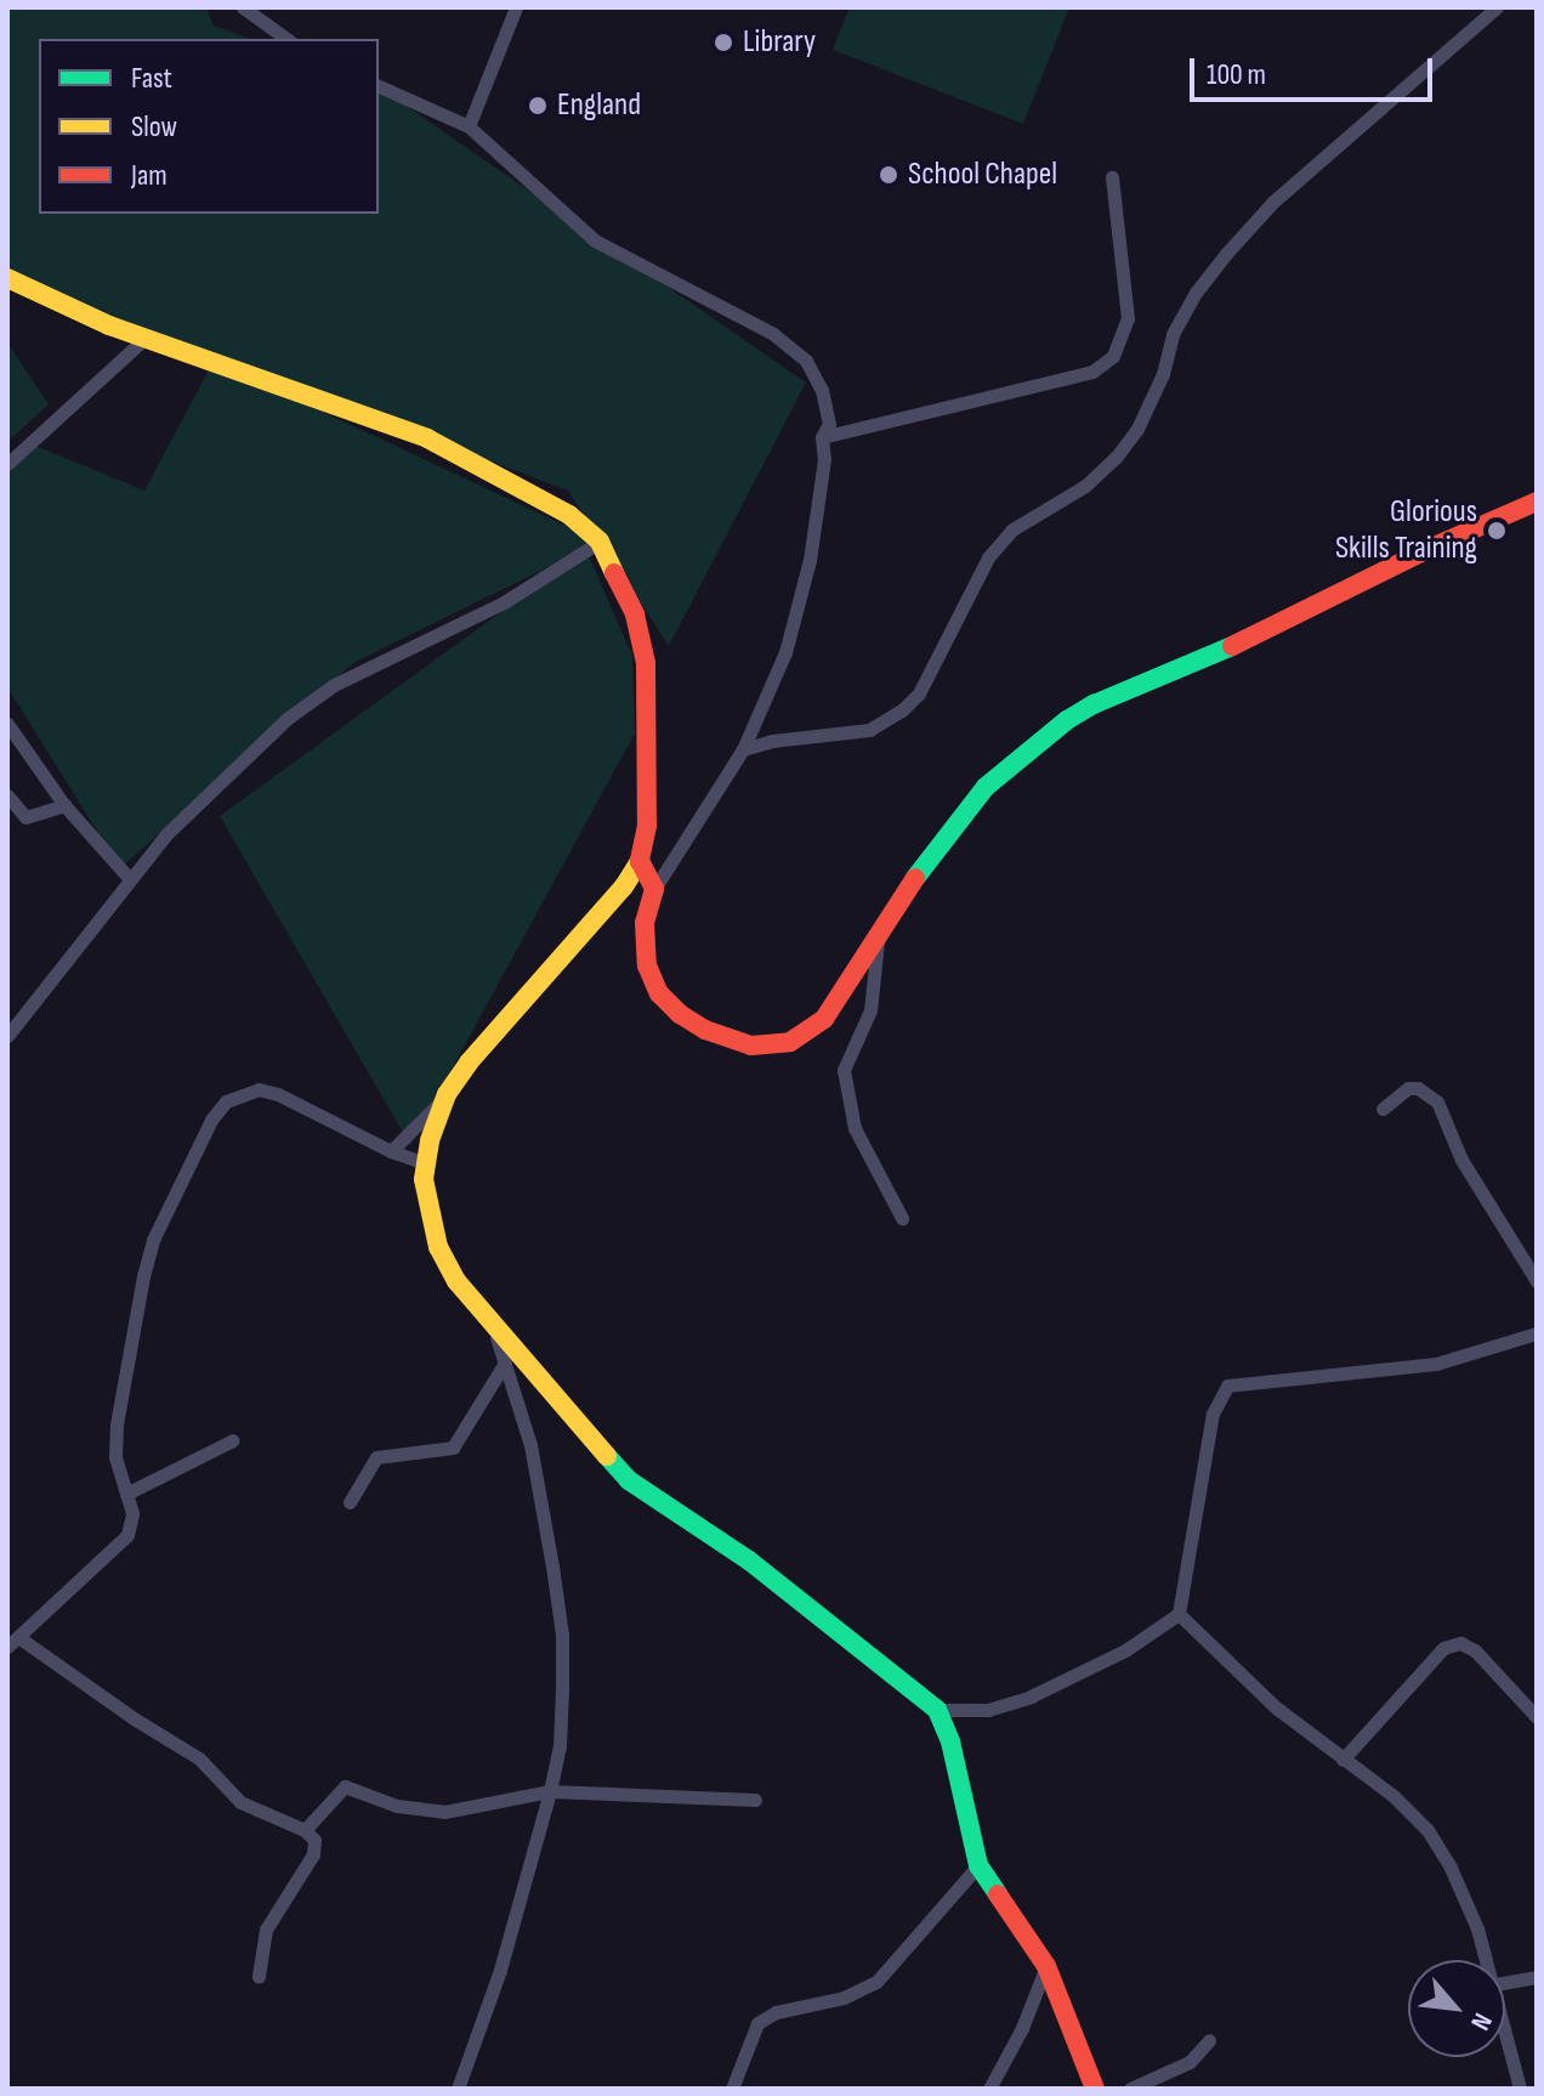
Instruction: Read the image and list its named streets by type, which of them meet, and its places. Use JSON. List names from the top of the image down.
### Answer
{
  "places": [
    "Library",
    "England",
    "School Chapel",
    "Glorious Skills Training"
  ],
  "legend": ["Fast", "Slow", "Jam"],
  "scale_bar": "100 m",
  "north": "bottom right"
}
